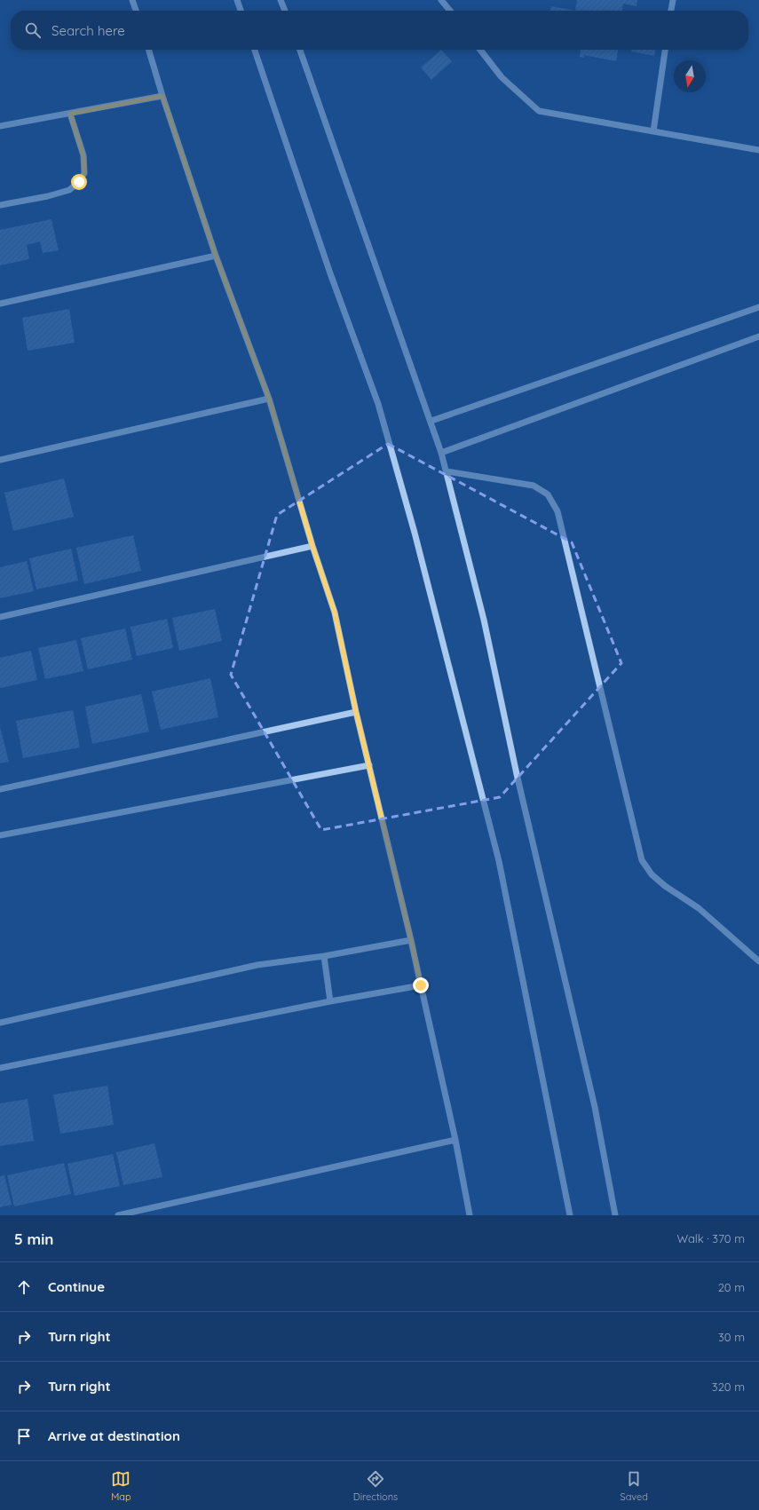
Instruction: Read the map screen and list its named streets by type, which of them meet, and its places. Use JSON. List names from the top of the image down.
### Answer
{
  "north": "bottom",
  "page": {
    "search": "Search here",
    "heading": ["5 min", "Walk · 370 m"],
    "list": [
      ["Continue", "20 m"],
      ["Turn right", "30 m"],
      ["Turn right", "320 m"],
      "Arrive at destination"
    ],
    "nav": ["Map", "Directions", "Saved"]
  }
}
